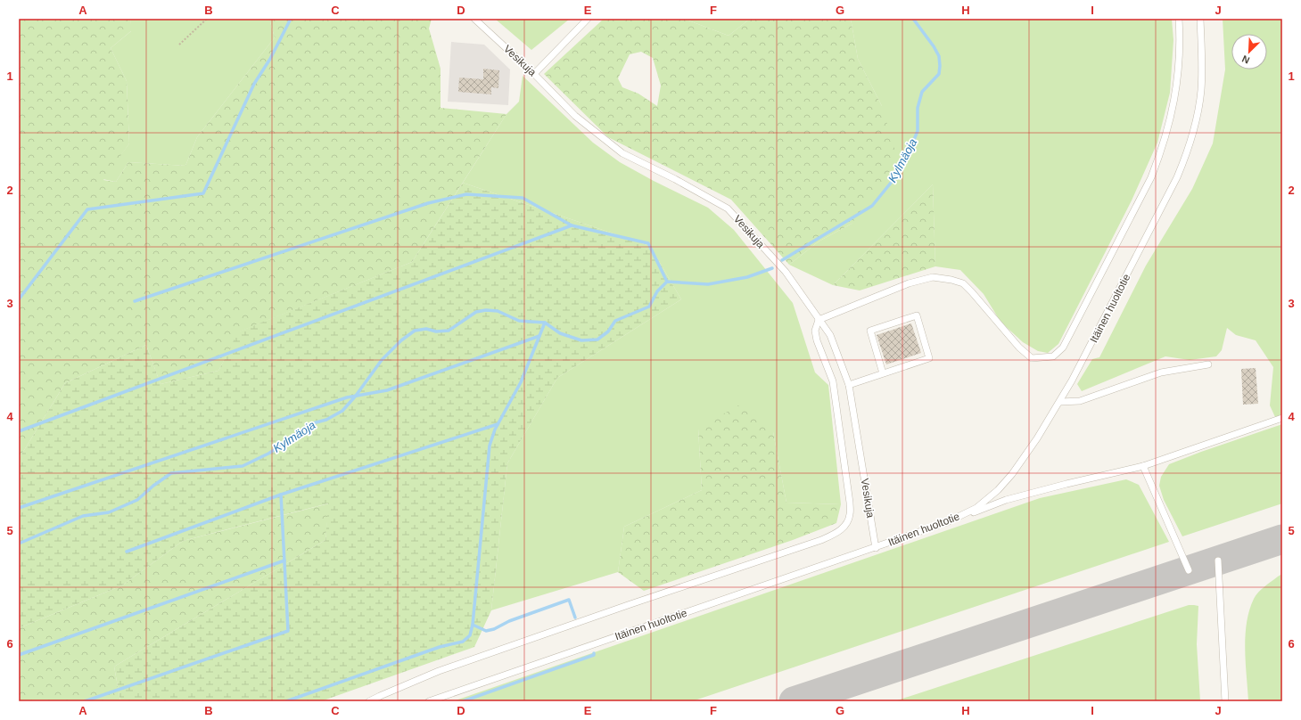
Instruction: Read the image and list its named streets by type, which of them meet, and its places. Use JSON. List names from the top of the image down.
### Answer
{
  "streets": {
    "lane": ["Vesikuja", "Itäinen huoltotie"]
  },
  "crossings": [
    ["Vesikuja", "Itäinen huoltotie"]
  ],
  "water": ["Kylmäoja"],
  "north": "bottom left",
  "grid": {
    "columns": [
      "A",
      "B",
      "C",
      "D",
      "E",
      "F",
      "G",
      "H",
      "I",
      "J"
    ],
    "rows": [
      "1",
      "2",
      "3",
      "4",
      "5",
      "6"
    ]
  }
}
